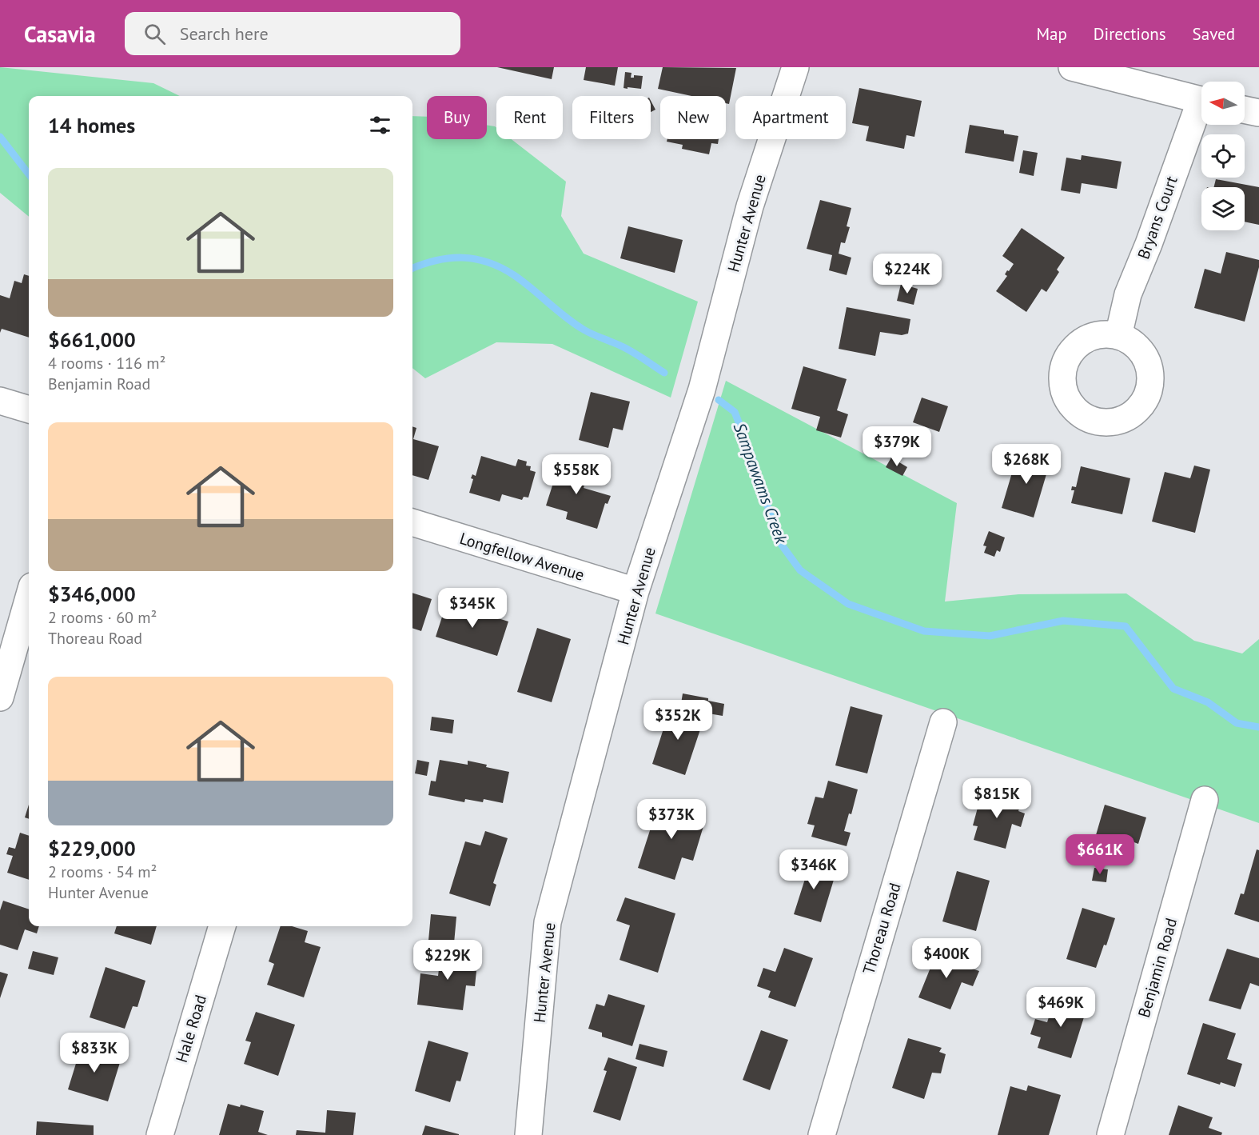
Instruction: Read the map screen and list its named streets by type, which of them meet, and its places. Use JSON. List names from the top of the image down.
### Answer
{
  "streets": {
    "street": [
      "Bryans Court",
      "Hunter Avenue",
      "Longfellow Avenue",
      "Thoreau Road",
      "Benjamin Road",
      "Hale Road"
    ]
  },
  "crossings": [
    ["Hunter Avenue", "Longfellow Avenue"]
  ],
  "water": ["Sampawams Creek"],
  "north": "left",
  "page": {
    "header": "Casavia",
    "search": "Search here",
    "nav": ["Map", "Directions", "Saved"],
    "chip": [
      "Buy",
      "Rent",
      "Filters",
      "New",
      "Apartment"
    ],
    "heading": "14 homes",
    "list": [
      {
        "name": "$661,000",
        "note": "4 rooms · 116 m² · Benjamin Road"
      },
      {
        "name": "$346,000",
        "note": "2 rooms · 60 m² · Thoreau Road"
      },
      {
        "name": "$229,000",
        "note": "2 rooms · 54 m² · Hunter Avenue"
      }
    ],
    "price": [
      "$224K",
      "$379K",
      "$268K",
      "$558K",
      "$345K",
      "$352K",
      "$815K",
      "$373K",
      "$661K",
      "$346K",
      "$400K",
      "$229K",
      "$469K",
      "$833K"
    ]
  }
}
